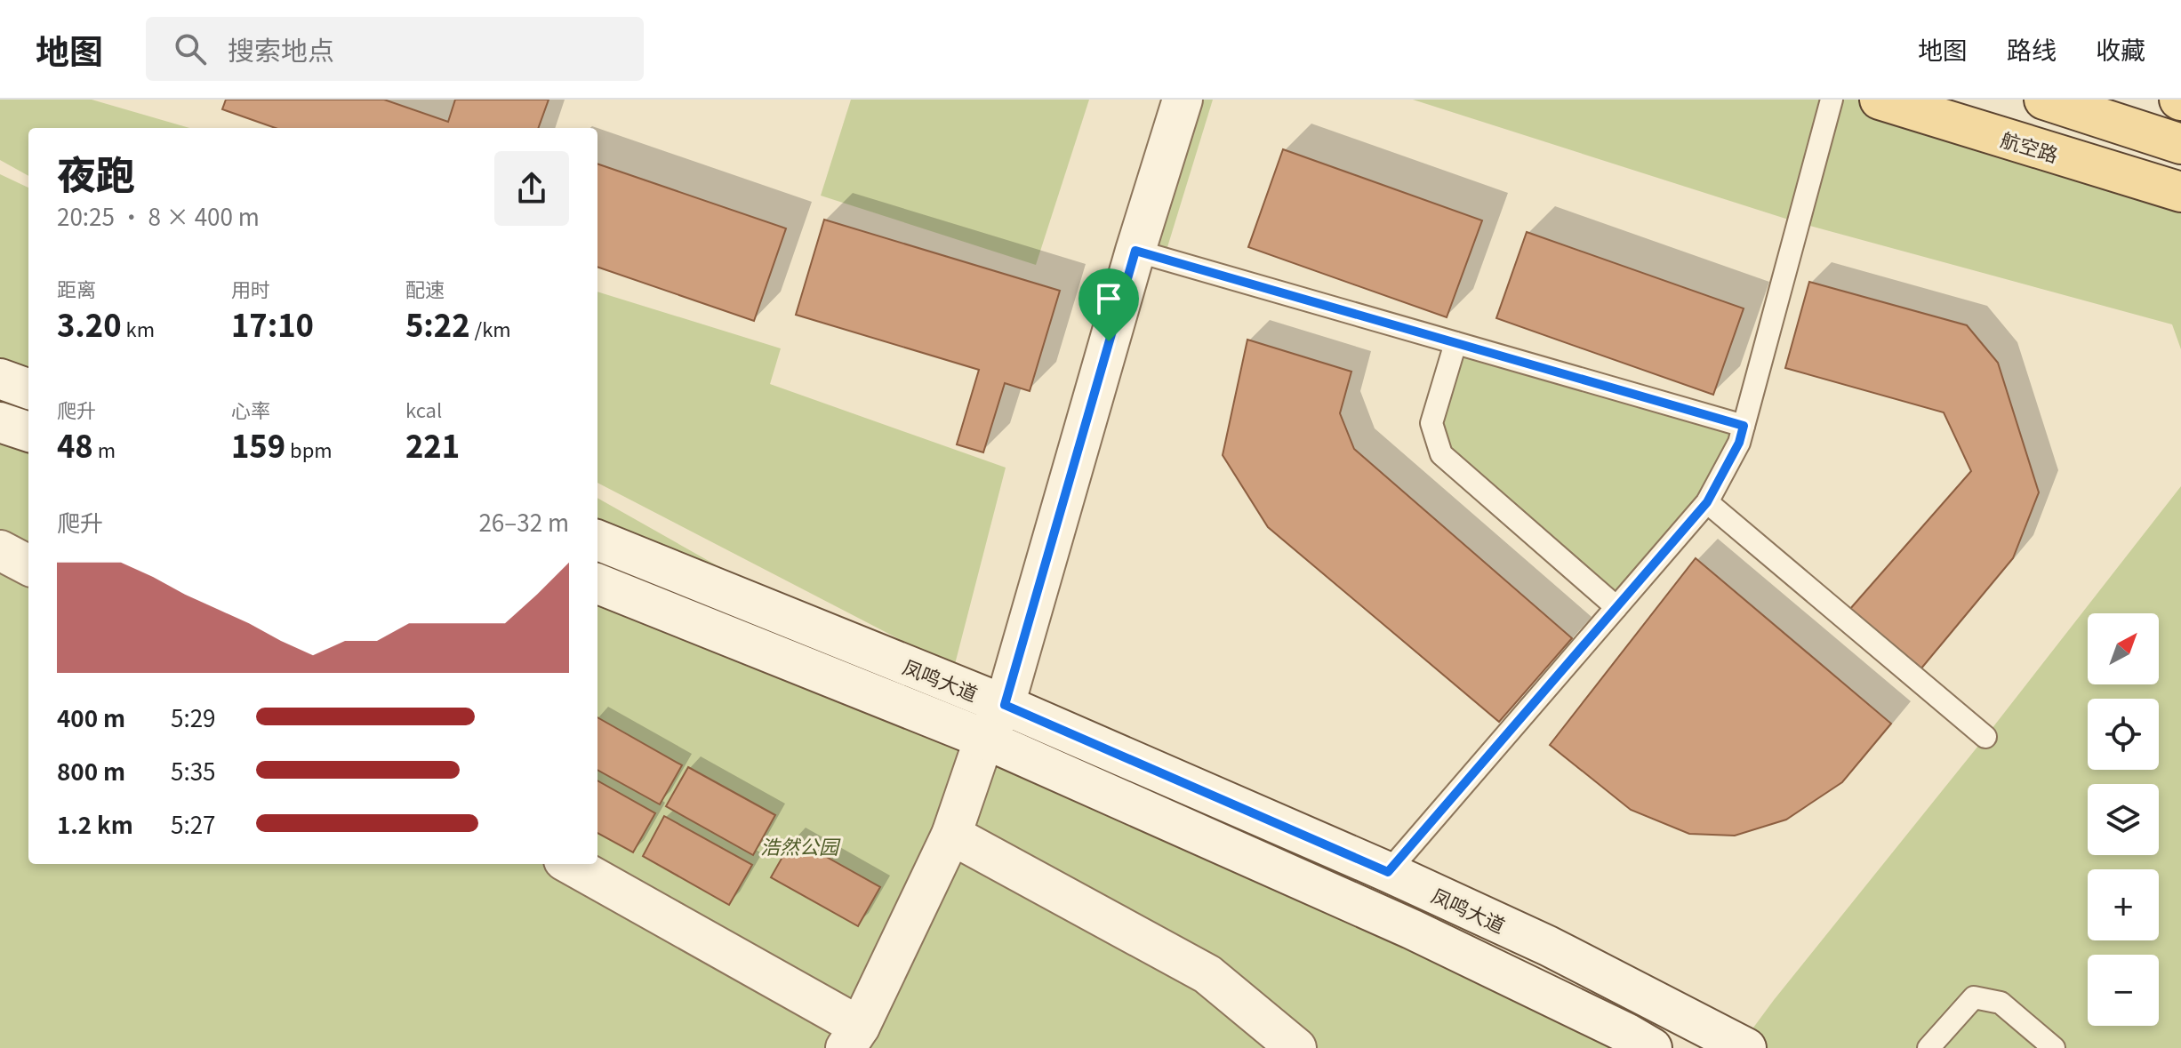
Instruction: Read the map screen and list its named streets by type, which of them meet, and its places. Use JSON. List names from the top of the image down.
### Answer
{
  "streets": {
    "main road": ["航空路", "凤鸣大道"]
  },
  "parks": ["浩然公园"],
  "north": "top right",
  "page": {
    "header": "地图",
    "search": "搜索地点",
    "nav": ["地图", "路线", "收藏"],
    "heading": ["夜跑", "20:25 · 8 × 400 m"],
    "stats": [
      ["距离", "3.20 km"],
      ["用时", "17:10"],
      ["配速", "5:22 /km"],
      ["爬升", "48 m"],
      ["心率", "159 bpm"],
      ["kcal", "221"]
    ],
    "chart": ["爬升", "26–32 m"],
    "map_buttons": ["+", "−"],
    "list": [
      {
        "name": "400 m",
        "note": "5:29"
      },
      {
        "name": "800 m",
        "note": "5:35"
      },
      {
        "name": "1.2 km",
        "note": "5:27"
      }
    ]
  }
}
